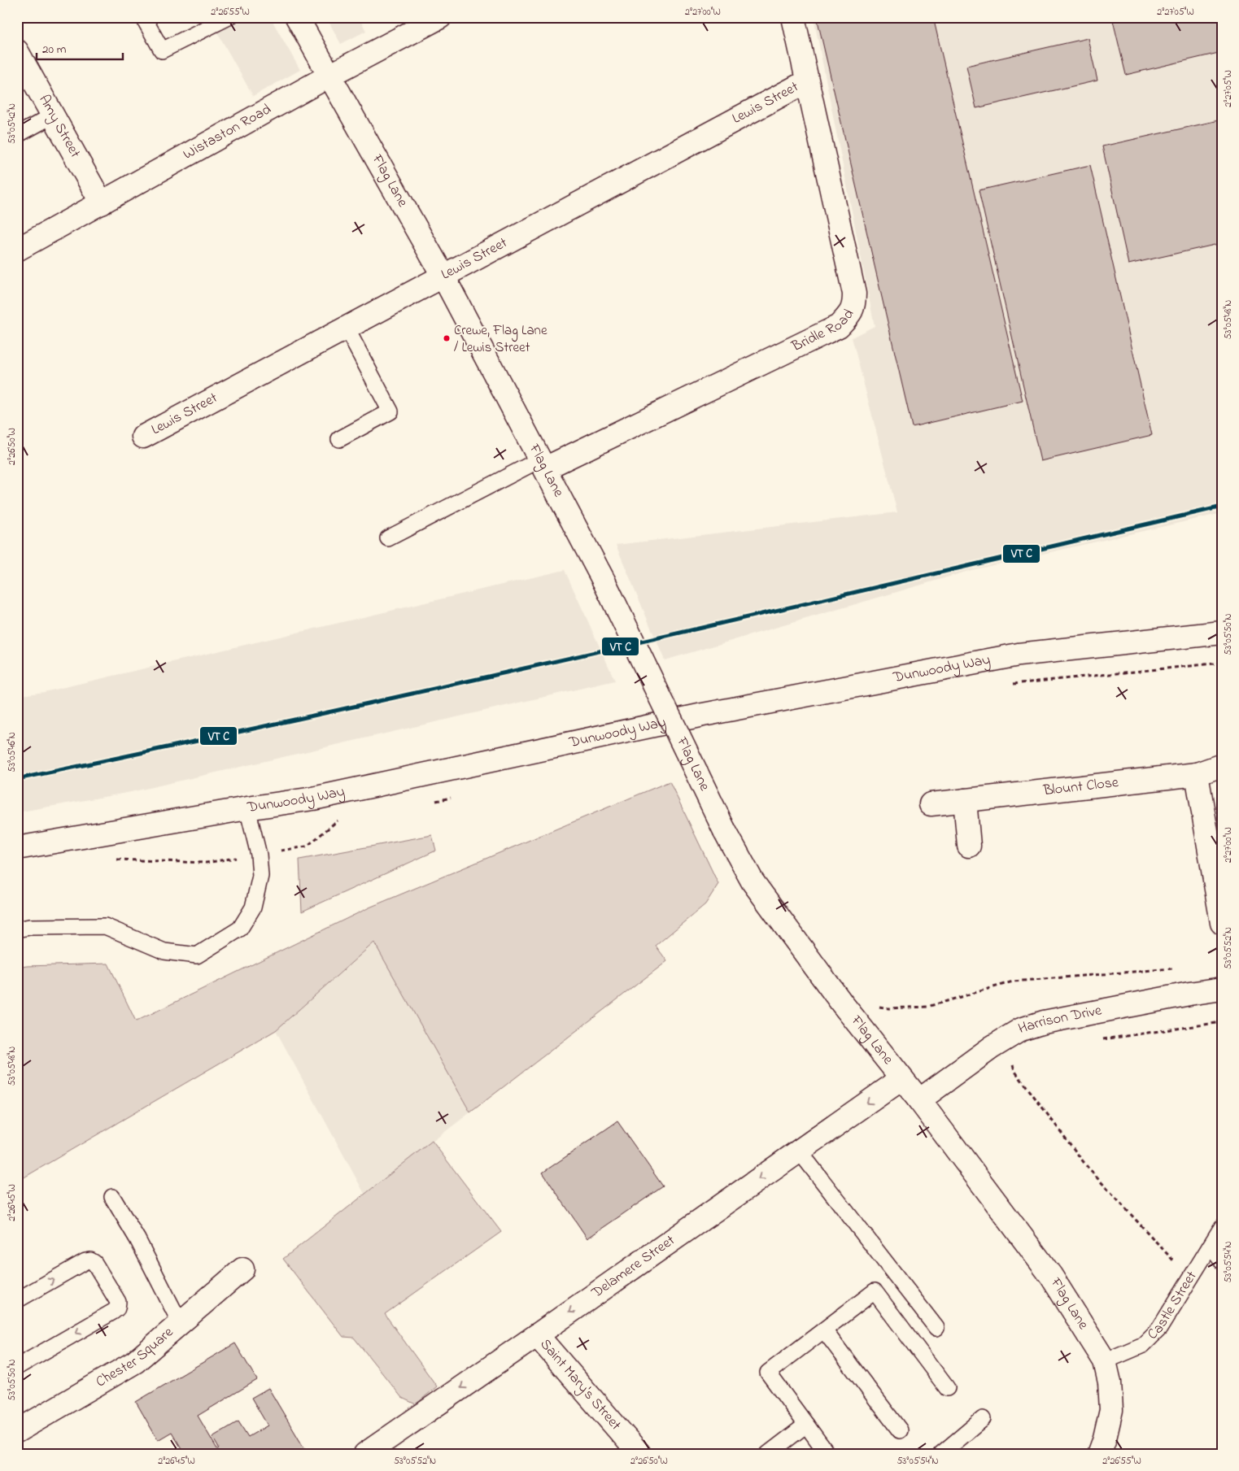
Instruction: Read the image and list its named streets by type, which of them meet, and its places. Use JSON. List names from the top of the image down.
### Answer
{
  "streets": {
    "street": [
      "Lewis Street",
      "Amy Street",
      "Wistaston Road",
      "Flag Lane",
      "Bridle Road",
      "Dunwoody Way",
      "Blount Close",
      "Harrison Drive",
      "Delamere Street",
      "Chester Square",
      "Saint Mary's Street"
    ],
    "lane": ["Castle Street"]
  },
  "crossings": [
    ["Lewis Street", "Flag Lane"],
    ["Lewis Street", "Bridle Road"],
    ["Amy Street", "Wistaston Road"],
    ["Wistaston Road", "Flag Lane"],
    ["Flag Lane", "Bridle Road"],
    ["Flag Lane", "Harrison Drive"],
    ["Flag Lane", "Delamere Street"],
    ["Flag Lane", "Castle Street"],
    ["Delamere Street", "Saint Mary's Street"]
  ],
  "one_way": ["Delamere Street"],
  "places": ["Crewe, Flag Lane / Lewis Street"],
  "scale_bar": "20 m",
  "coordinates": [
    "2°26'55\"W",
    "2°27'00\"W",
    "2°27'05\"W",
    "53°05'42\"N",
    "53°05'48\"N",
    "2°26'50\"W",
    "53°05'50\"N",
    "53°05'46\"N",
    "53°05'52\"N",
    "2°26'45\"W",
    "53°05'54\"N"
  ]
}
